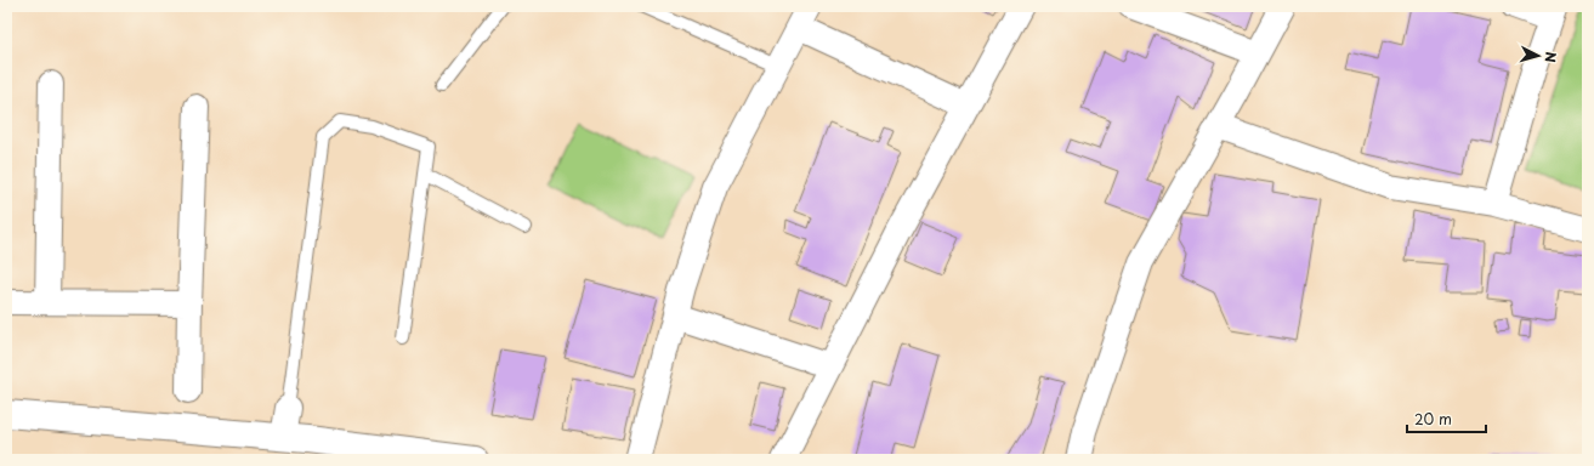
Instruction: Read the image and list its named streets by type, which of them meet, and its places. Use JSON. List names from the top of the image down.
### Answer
{
  "scale_bar": "20 m",
  "north": "right"
}
